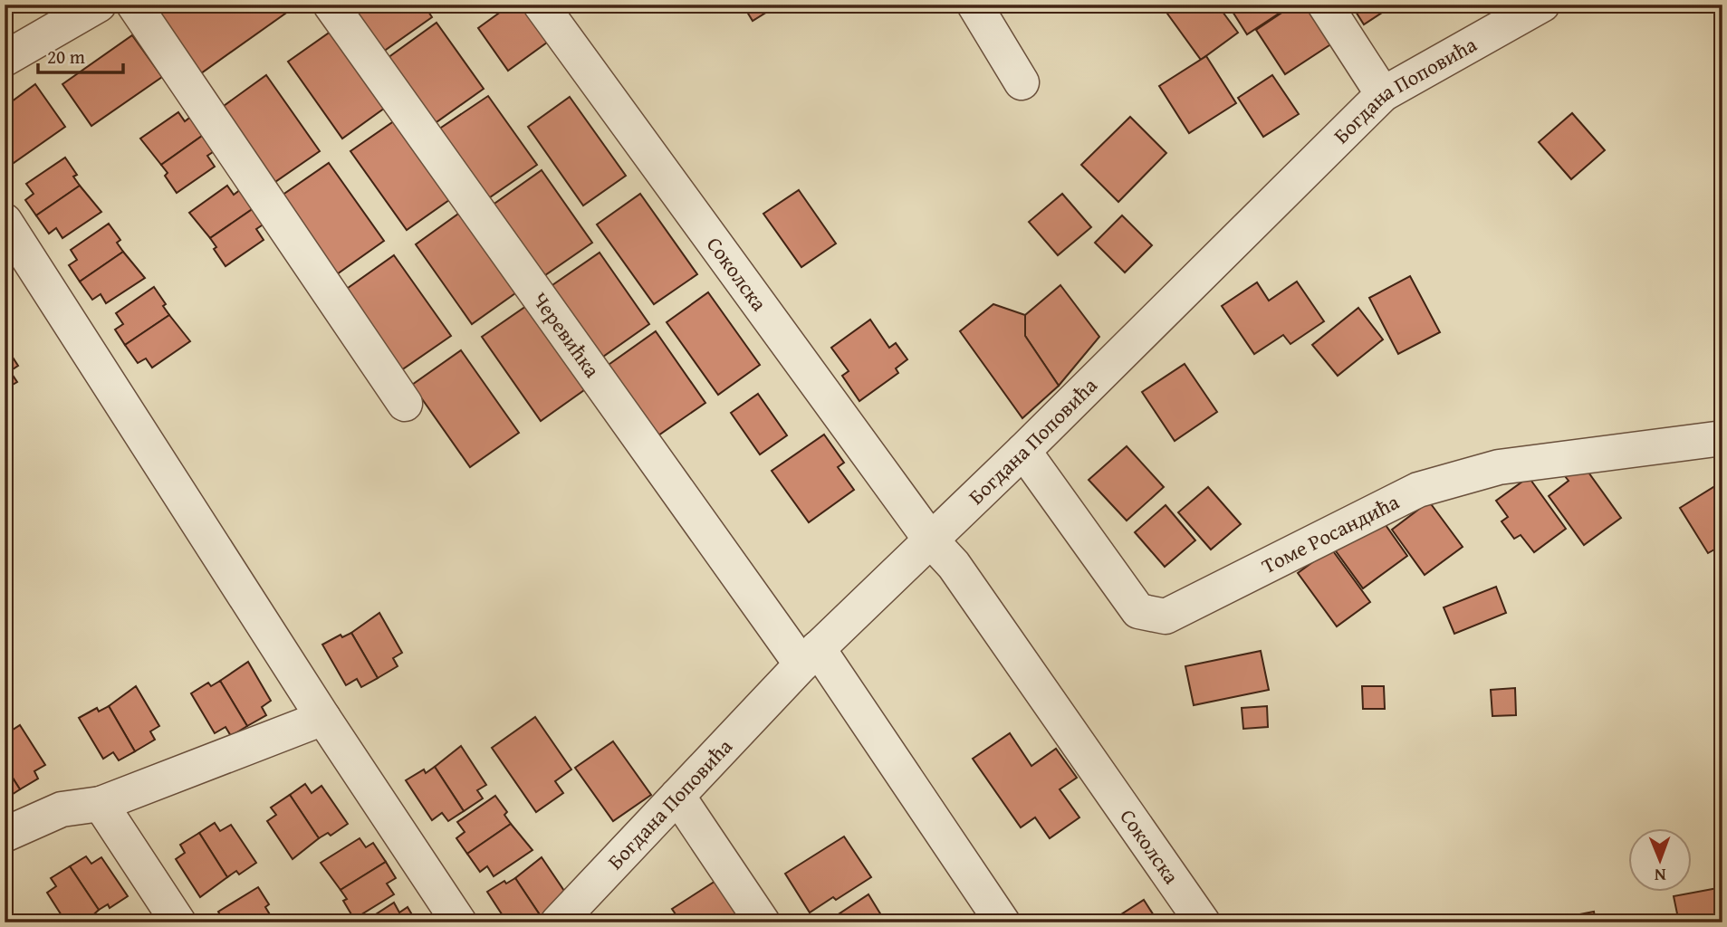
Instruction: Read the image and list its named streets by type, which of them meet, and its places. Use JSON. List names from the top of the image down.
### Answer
{
  "streets": {
    "street": [
      "Богдана Поповића",
      "Соколска",
      "Черевићка",
      "Томе Росандића"
    ]
  },
  "crossings": [
    ["Богдана Поповића", "Соколска"],
    ["Богдана Поповића", "Черевићка"],
    ["Богдана Поповића", "Томе Росандића"]
  ],
  "scale_bar": "20 m",
  "north": "bottom"
}
